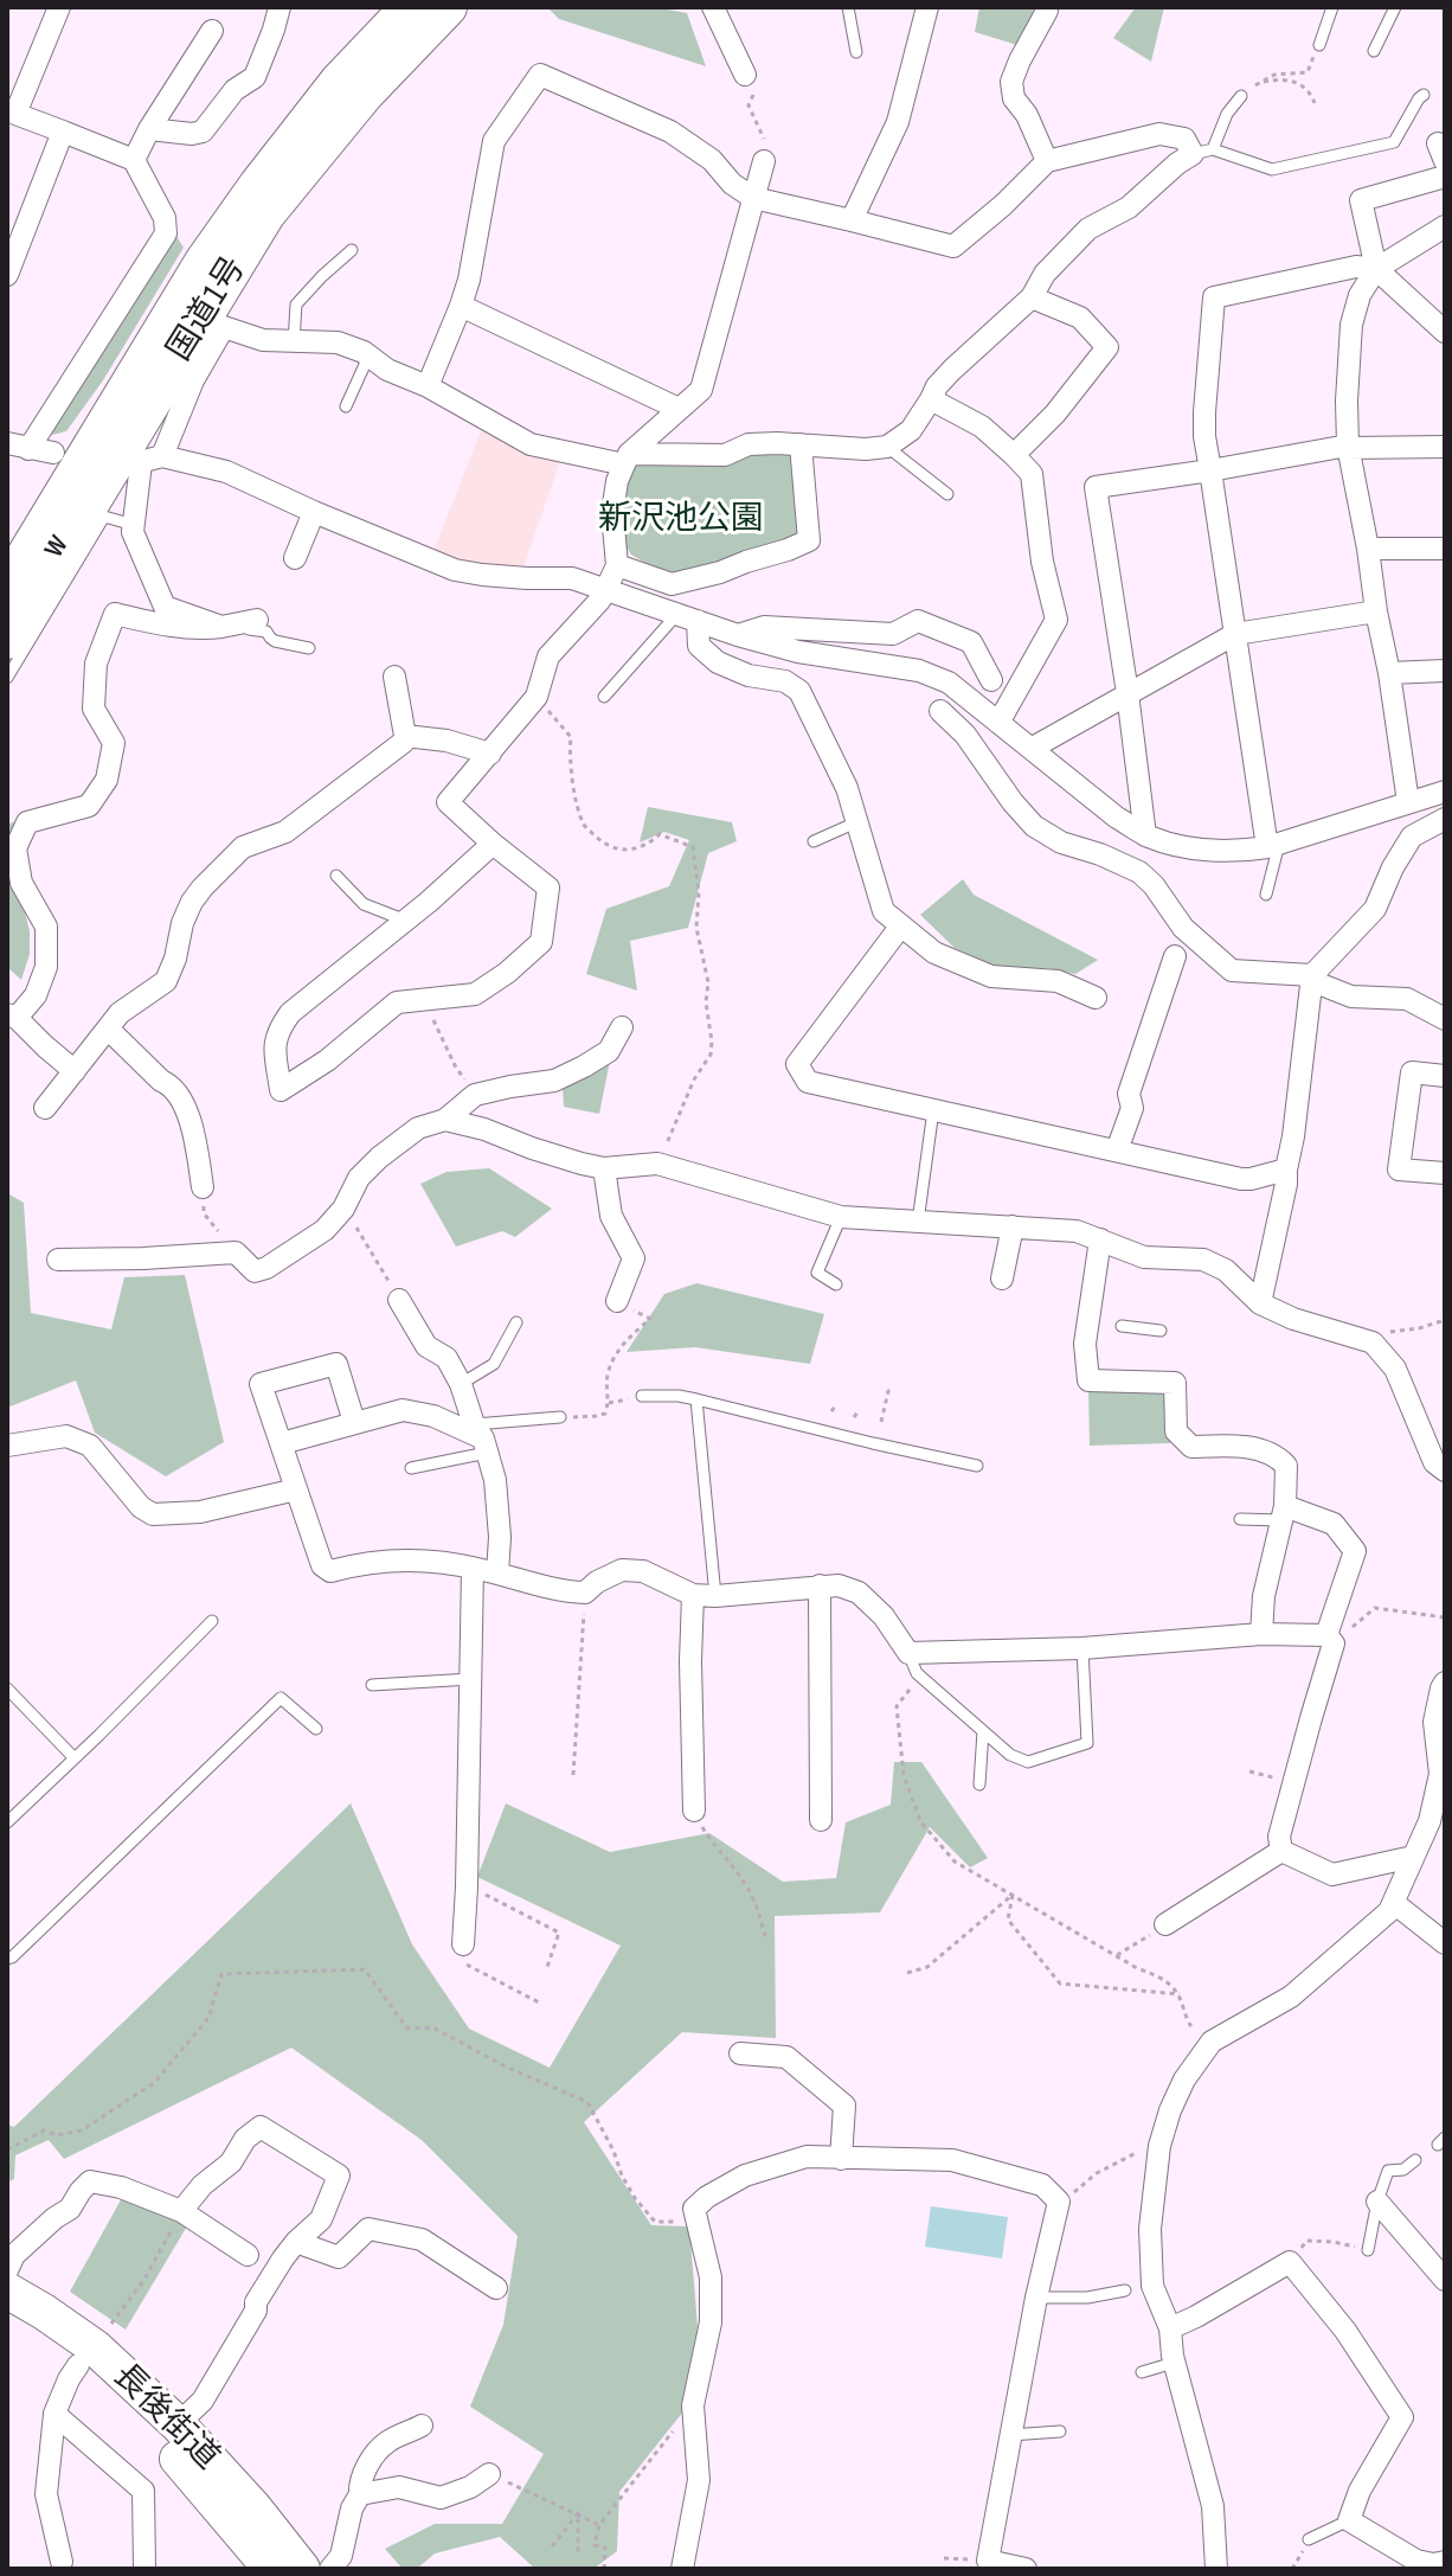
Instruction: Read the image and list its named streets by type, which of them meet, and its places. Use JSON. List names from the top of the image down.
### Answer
{
  "streets": {
    "highway": ["国道1号"],
    "main road": ["長後街道"],
    "lane": ["w"]
  },
  "parks": ["新沢池公園"]
}
